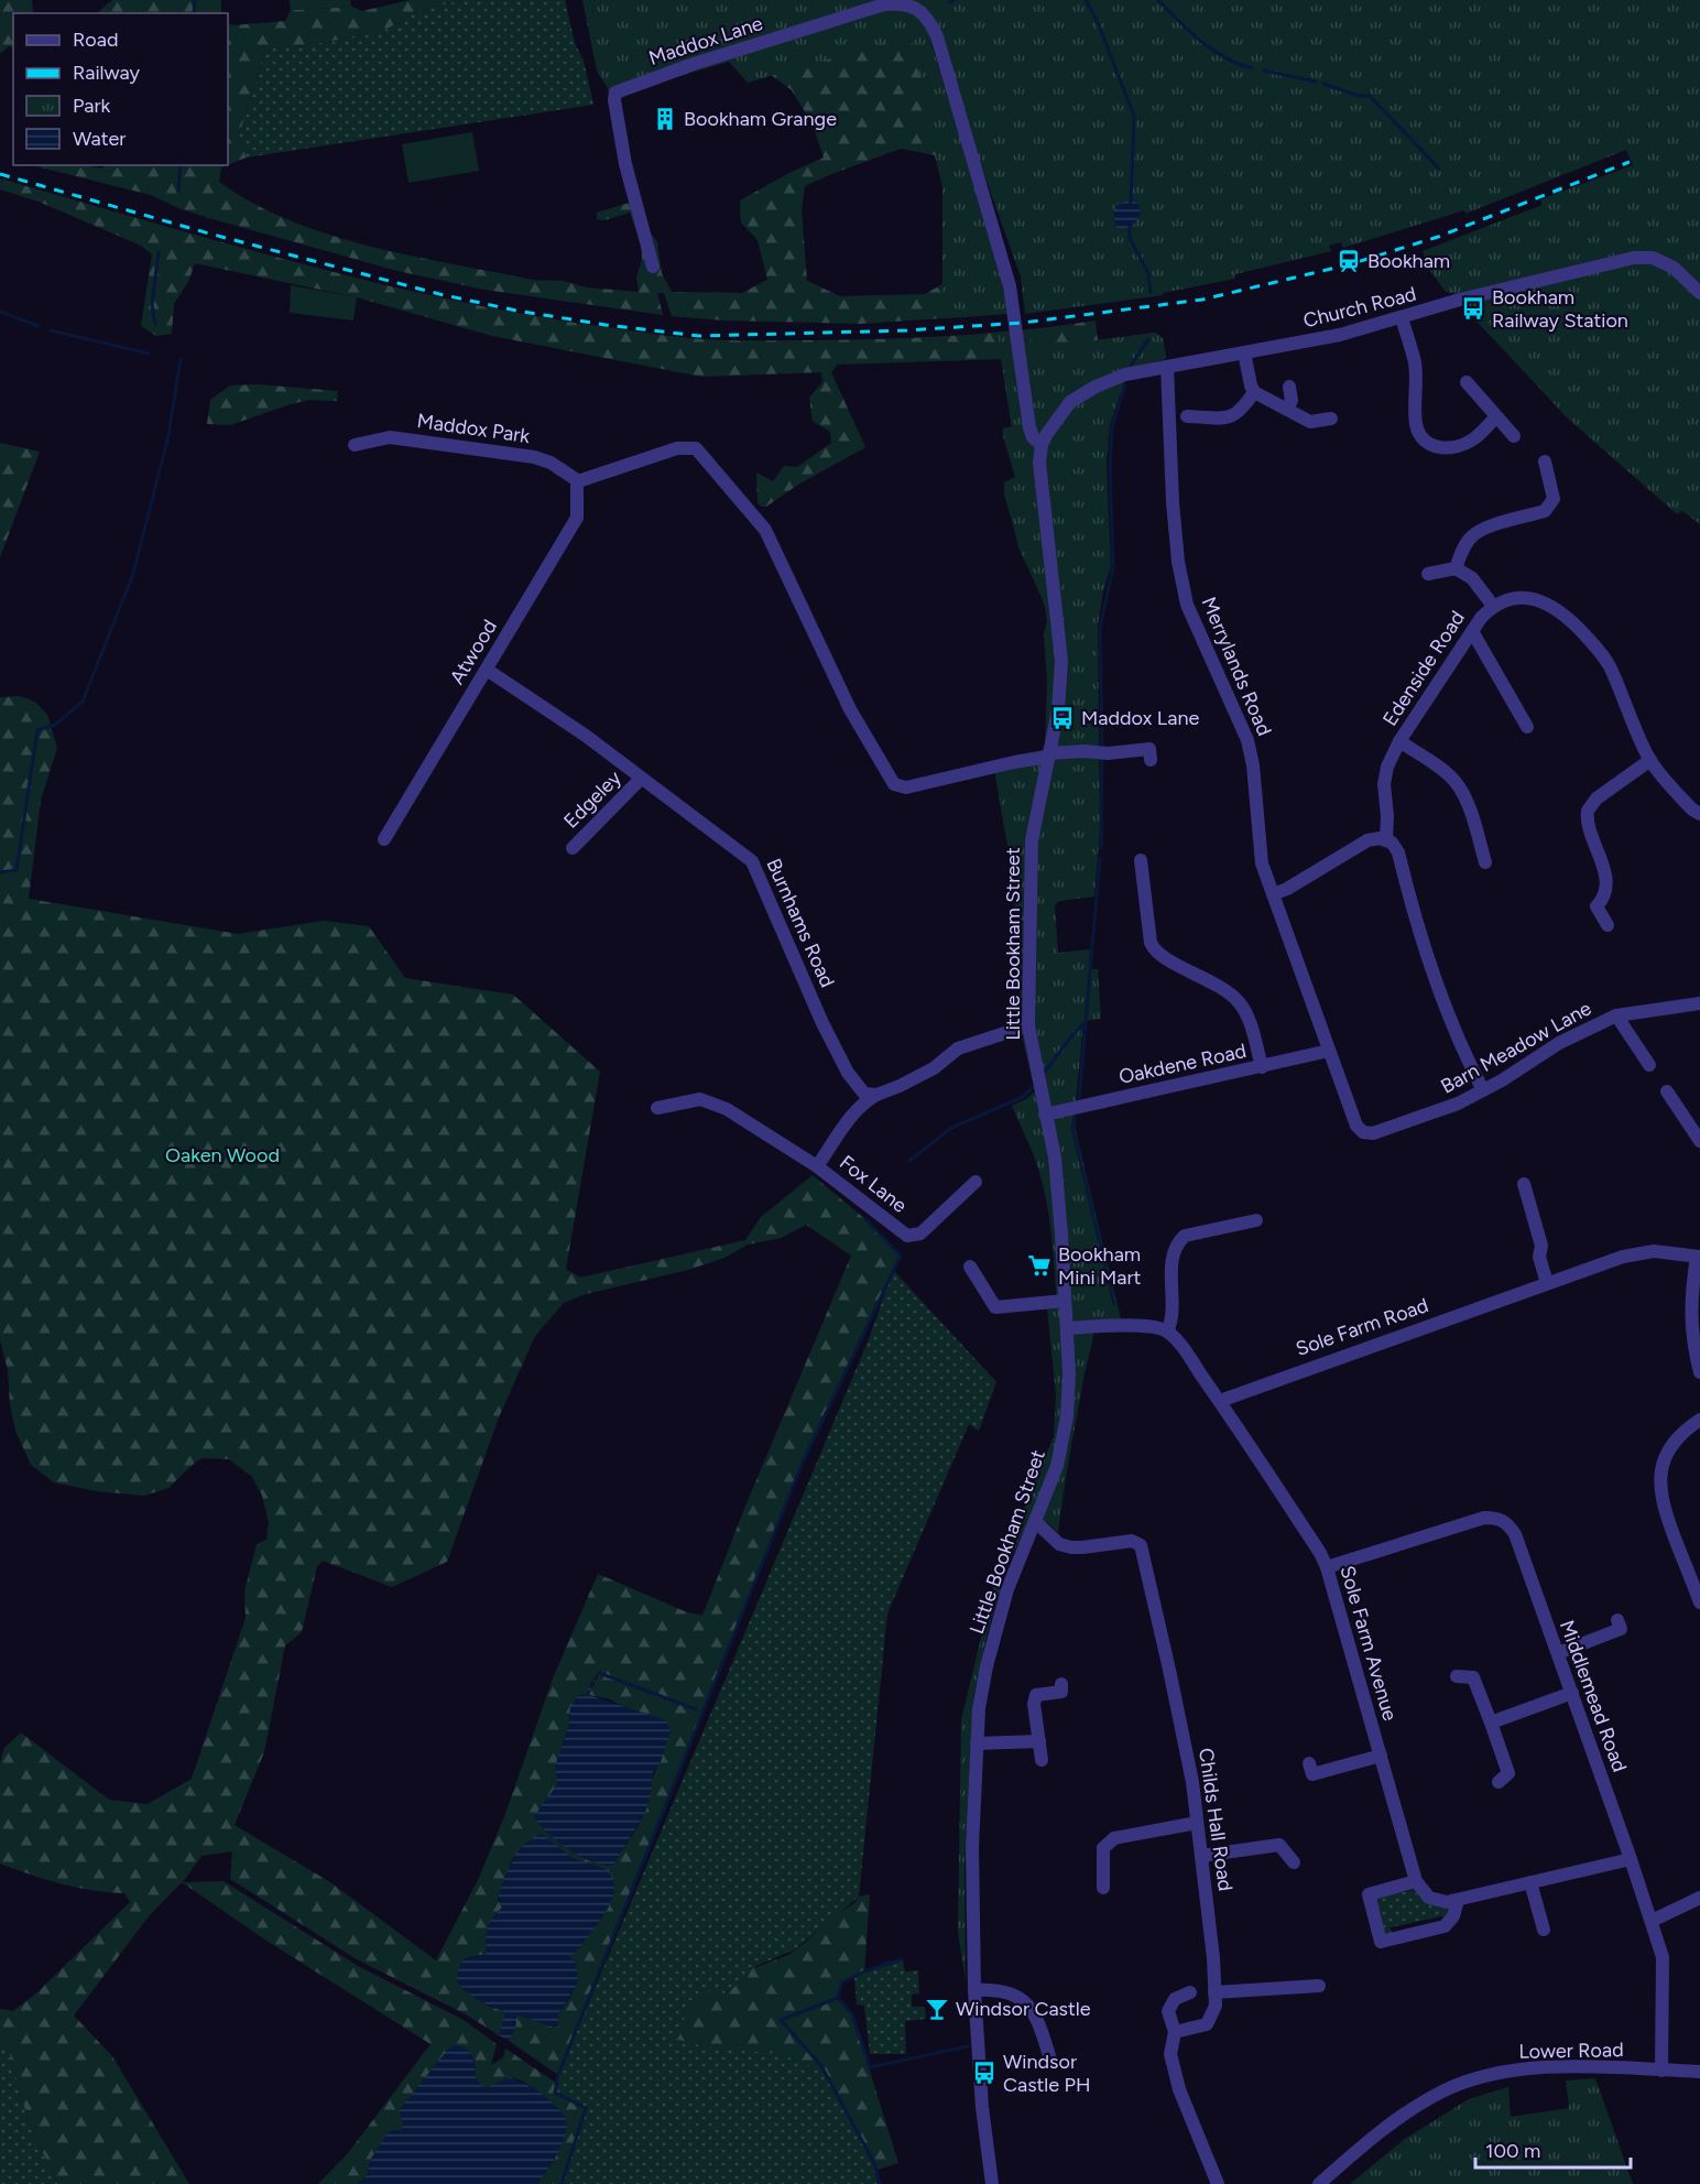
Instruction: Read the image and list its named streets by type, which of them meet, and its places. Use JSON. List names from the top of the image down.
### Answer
{
  "streets": {
    "street": [
      "Maddox Lane",
      "Church Road",
      "Maddox Park",
      "Atwood",
      "Merrylands Road",
      "Edenside Road",
      "Edgeley",
      "Burnhams Road",
      "Little Bookham Street",
      "Barn Meadow Lane",
      "Oakdene Road",
      "Fox Lane",
      "Sole Farm Road",
      "Sole Farm Avenue",
      "Middlemead Road",
      "Childs Hall Road",
      "Lower Road"
    ]
  },
  "crossings": [
    ["Maddox Lane", "Little Bookham Street"],
    ["Church Road", "Merrylands Road"],
    ["Church Road", "Little Bookham Street"],
    ["Maddox Park", "Atwood"],
    ["Atwood", "Burnhams Road"],
    ["Merrylands Road", "Barn Meadow Lane"],
    ["Merrylands Road", "Oakdene Road"],
    ["Edgeley", "Burnhams Road"],
    ["Burnhams Road", "Fox Lane"],
    ["Little Bookham Street", "Oakdene Road"],
    ["Little Bookham Street", "Childs Hall Road"],
    ["Barn Meadow Lane", "Oakdene Road"],
    ["Sole Farm Road", "Sole Farm Avenue"],
    ["Sole Farm Avenue", "Middlemead Road"],
    ["Middlemead Road", "Lower Road"]
  ],
  "parks": ["Oaken Wood"],
  "places": {
    "building": ["Bookham Grange"],
    "station": ["Bookham"],
    "bus stop": ["Bookham Railway Station", "Maddox Lane", "Windsor Castle PH"],
    "supermarket": ["Bookham Mini Mart"],
    "bar": ["Windsor Castle"]
  },
  "legend": [
    "Road",
    "Railway",
    "Park",
    "Water"
  ],
  "scale_bar": "100 m"
}
